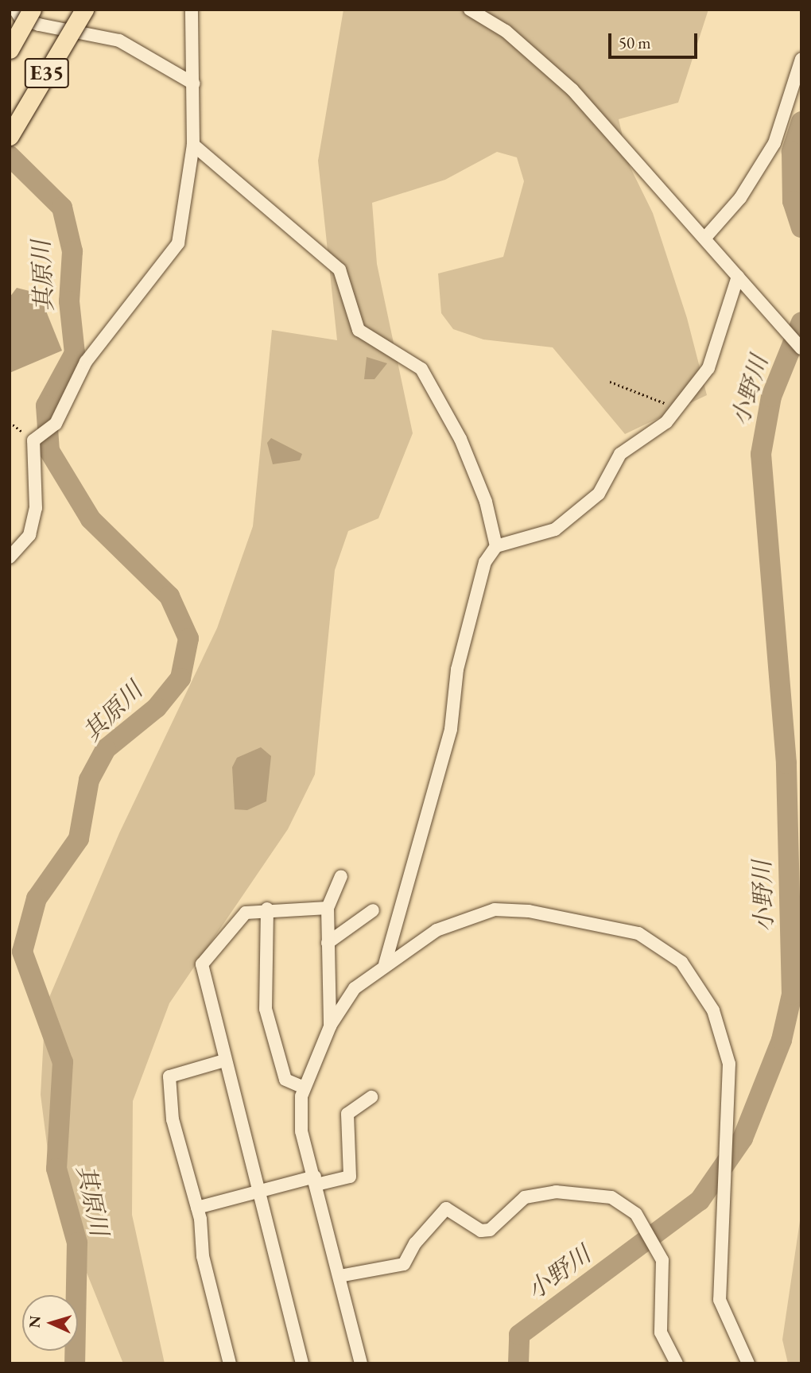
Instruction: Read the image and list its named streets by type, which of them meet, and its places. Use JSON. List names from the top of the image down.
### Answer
{
  "streets": {
    "highway": ["E35"]
  },
  "water": ["其原川", "小野川"],
  "scale_bar": "50 m",
  "north": "left"
}
